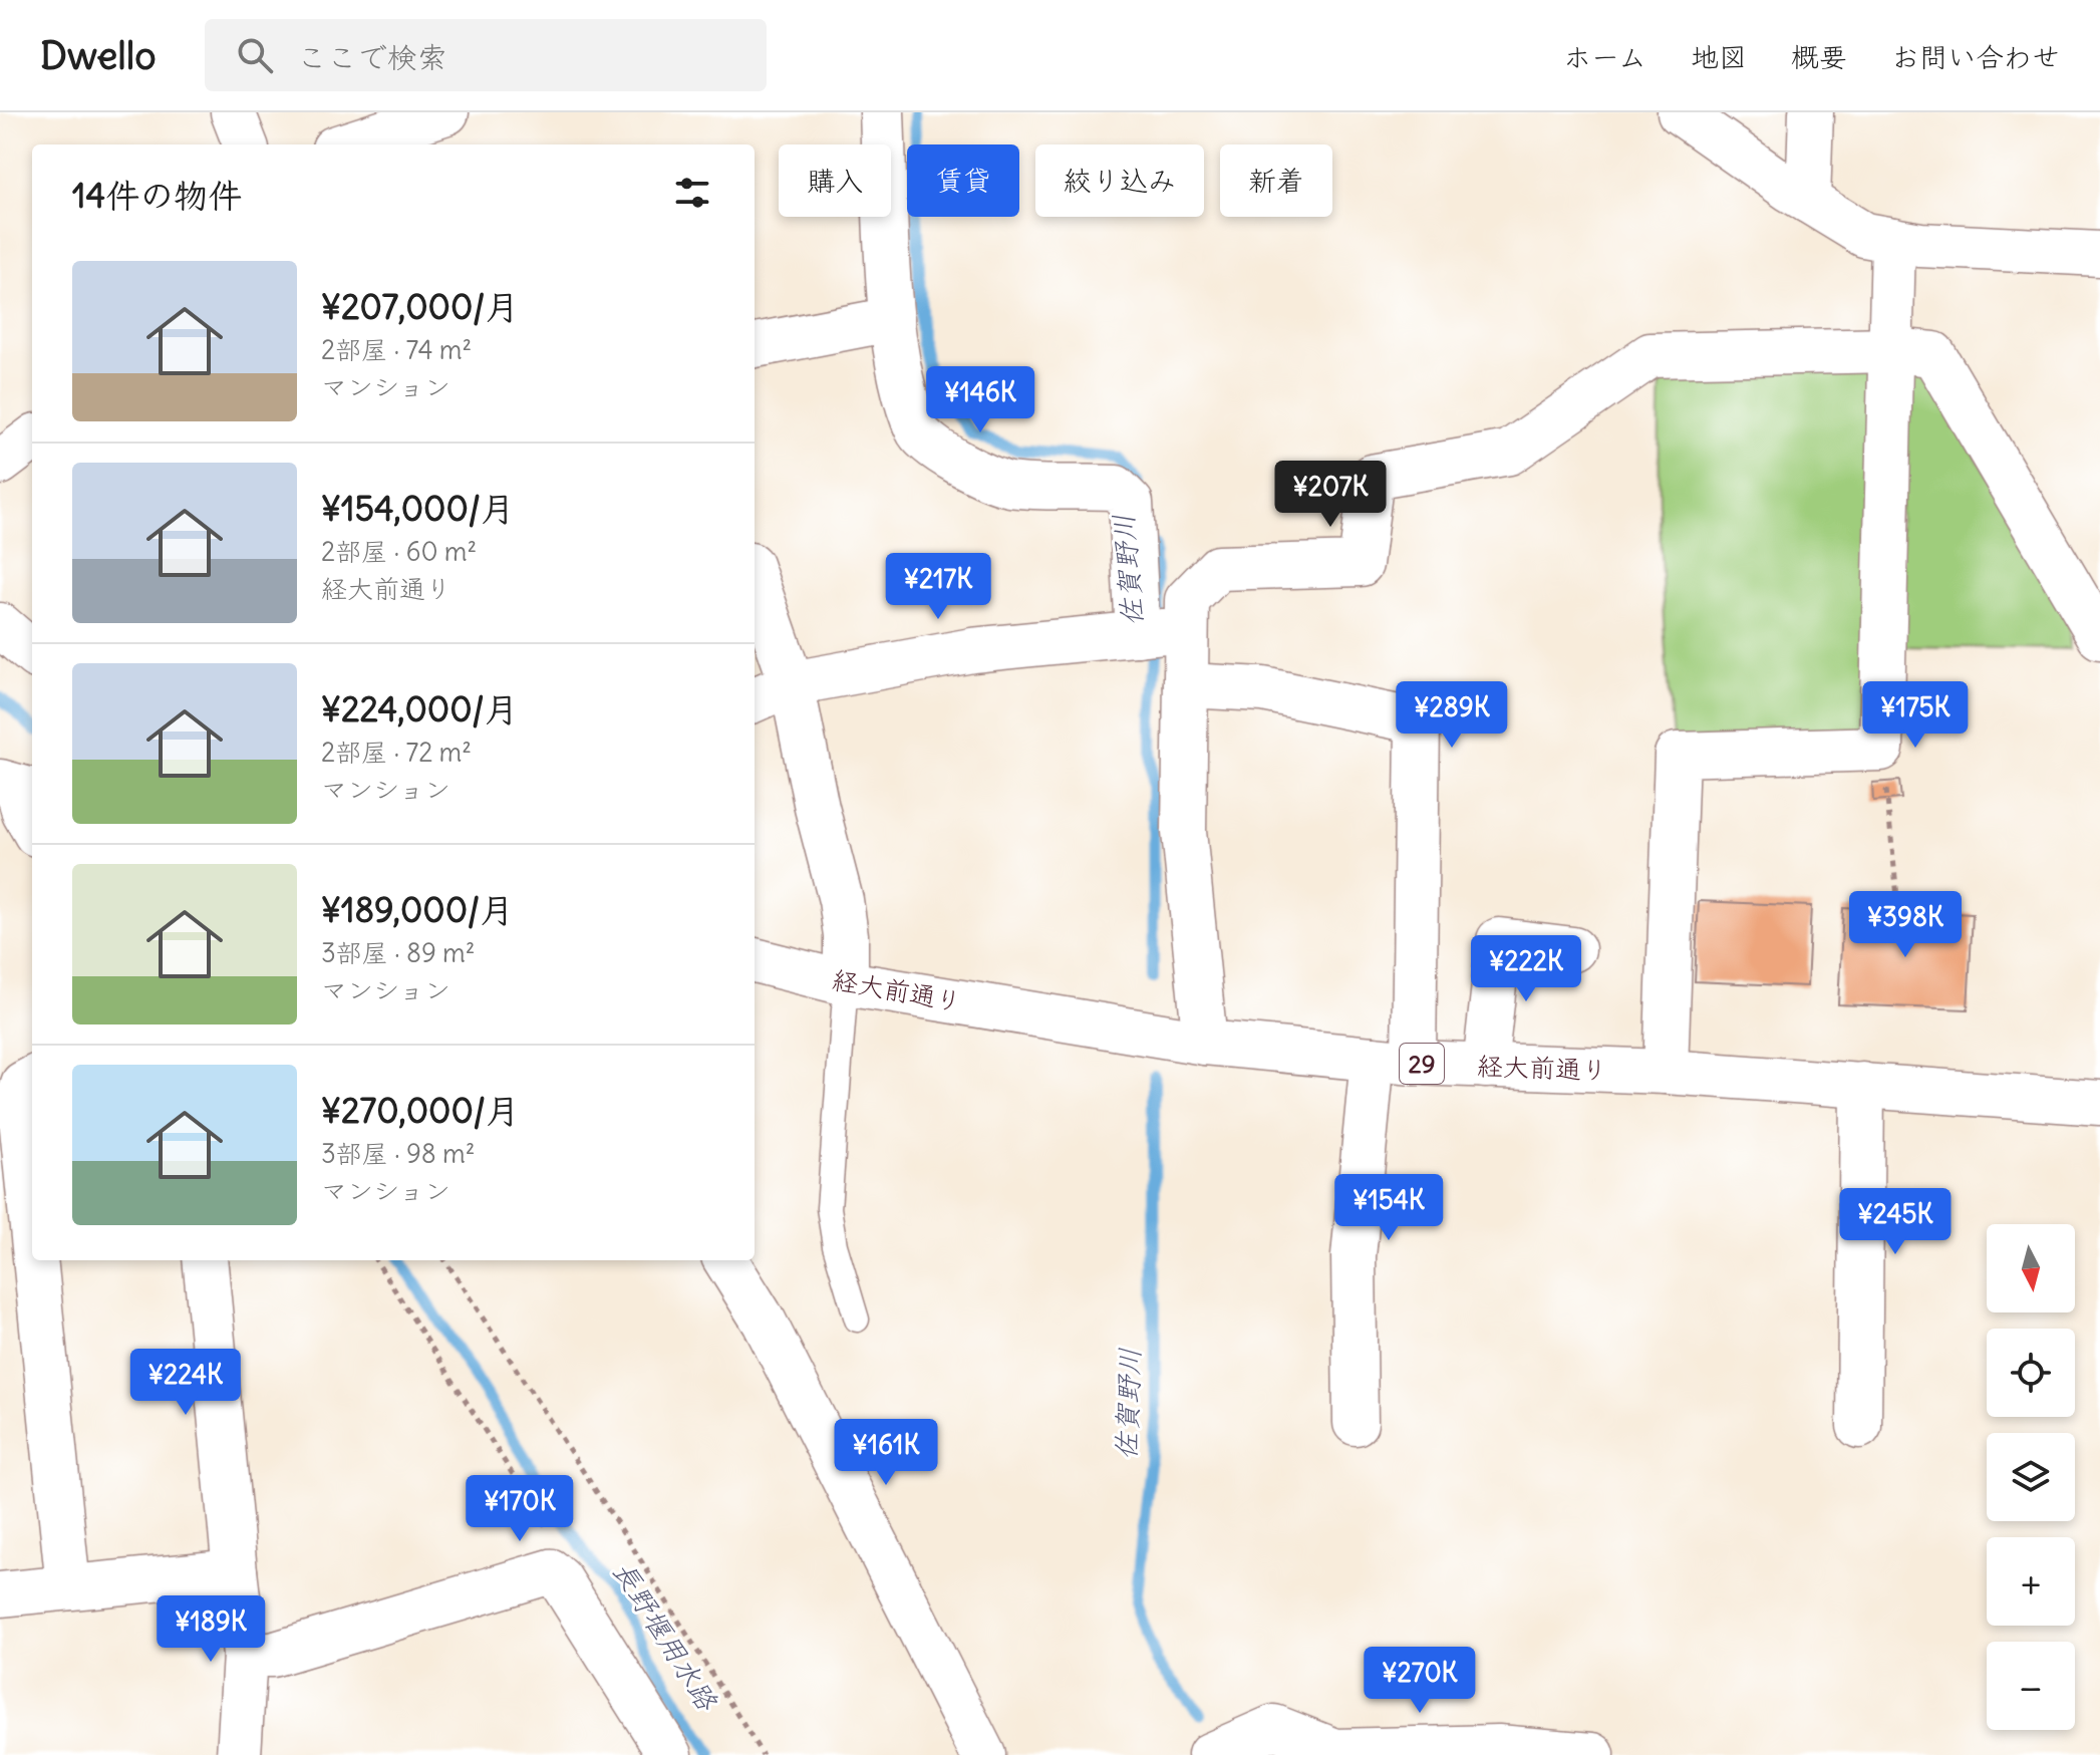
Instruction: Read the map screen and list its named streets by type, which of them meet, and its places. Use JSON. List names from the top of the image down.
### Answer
{
  "streets": {
    "street": ["経大前通り", "29"]
  },
  "water": ["佐賀野川", "長野堰用水路"],
  "north": "bottom",
  "page": {
    "header": "Dwello",
    "search": "ここで検索",
    "nav": [
      "ホーム",
      "地図",
      "概要",
      "お問い合わせ"
    ],
    "chip": [
      "購入",
      "賃貸",
      "絞り込み",
      "新着"
    ],
    "heading": "14件の物件",
    "list": [
      {
        "name": "¥207,000/月",
        "note": "2部屋 · 74 m² · マンション"
      },
      {
        "name": "¥154,000/月",
        "note": "2部屋 · 60 m² · 経大前通り"
      },
      {
        "name": "¥224,000/月",
        "note": "2部屋 · 72 m² · マンション"
      },
      {
        "name": "¥189,000/月",
        "note": "3部屋 · 89 m² · マンション"
      },
      {
        "name": "¥270,000/月",
        "note": "3部屋 · 98 m² · マンション"
      }
    ],
    "price": [
      "¥146K",
      "¥207K",
      "¥217K",
      "¥289K",
      "¥175K",
      "¥398K",
      "¥222K",
      "¥154K",
      "¥245K",
      "¥224K",
      "¥161K",
      "¥170K",
      "¥189K",
      "¥270K"
    ],
    "map_buttons": ["+", "−"]
  }
}
